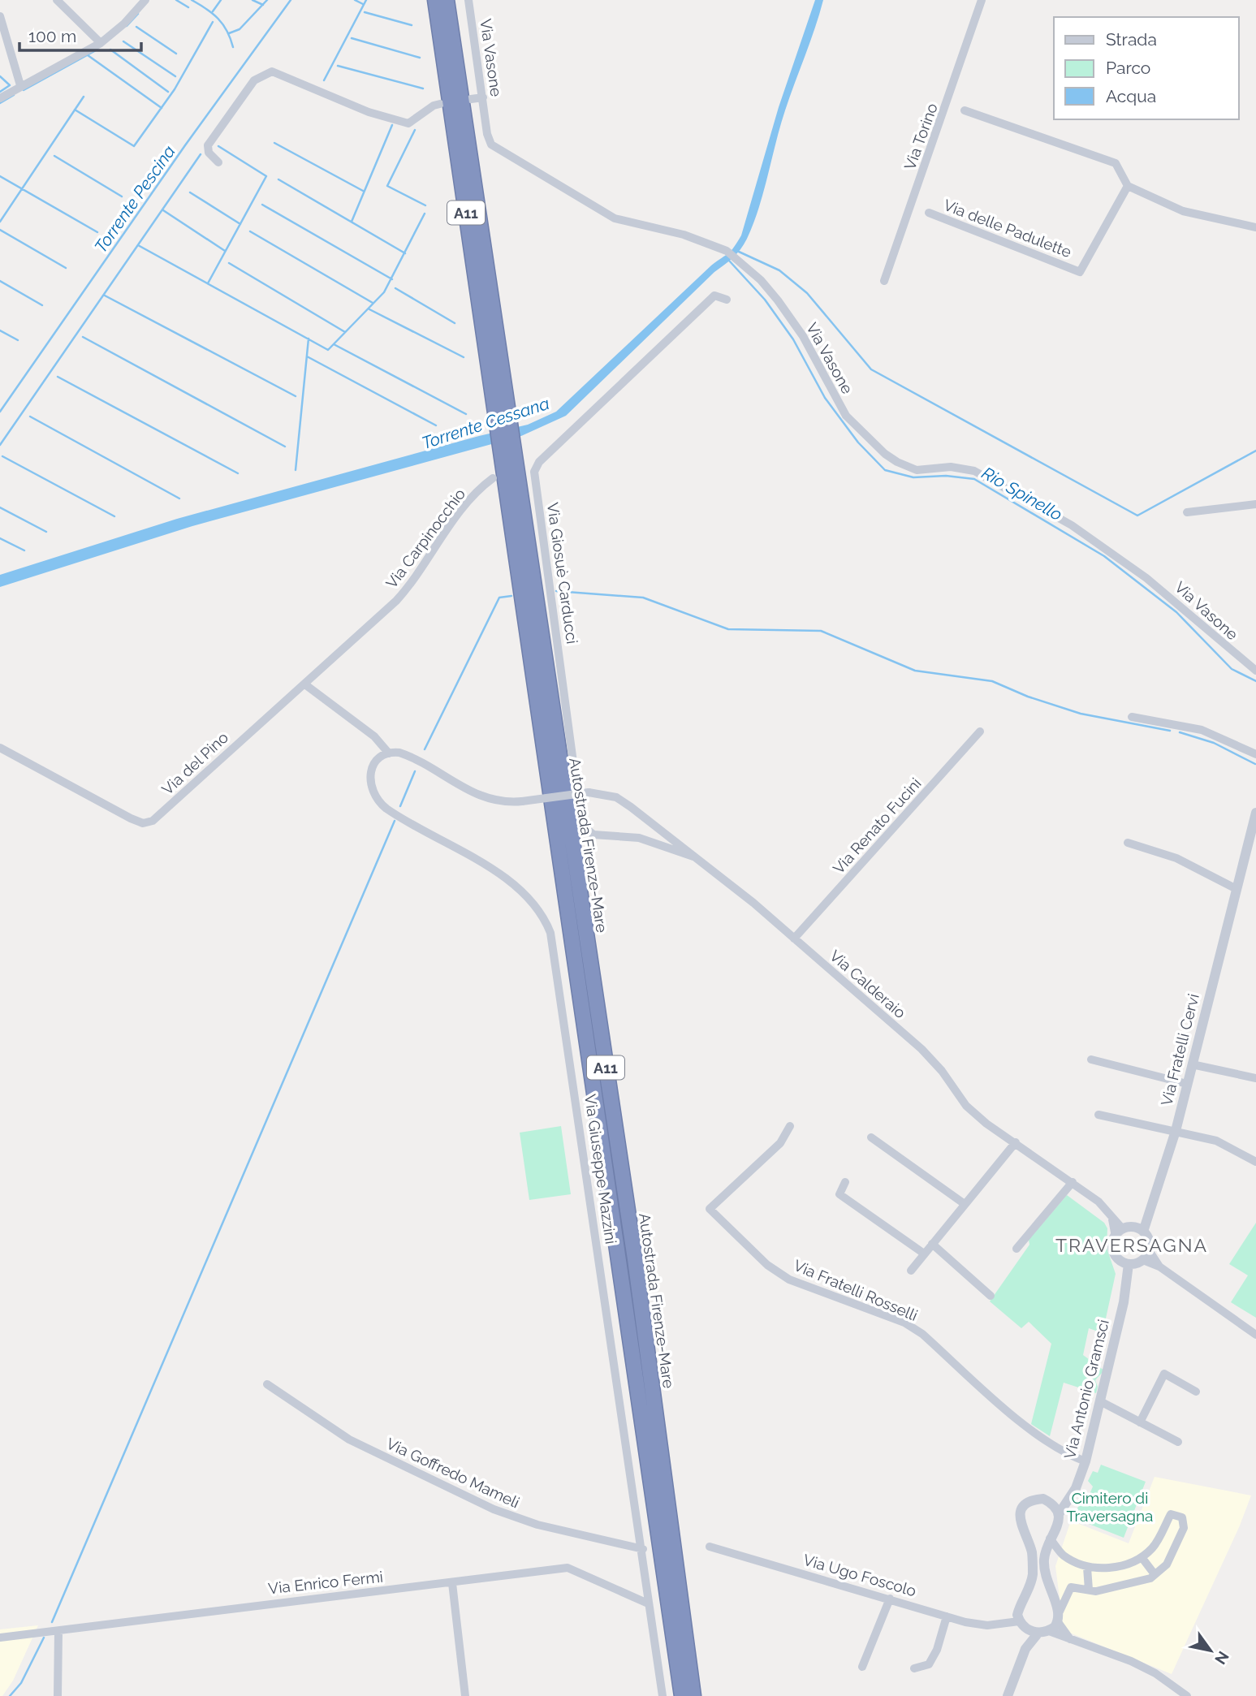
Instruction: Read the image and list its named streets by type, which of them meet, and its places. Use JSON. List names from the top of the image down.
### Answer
{
  "streets": {
    "highway": ["A11", "Autostrada Firenze-Mare"],
    "street": [
      "Via Vasone",
      "Via Torino",
      "Via delle Padulette",
      "Via Carpinocchio",
      "Via Giosuè Carducci",
      "Via del Pino",
      "Via Renato Fucini",
      "Via Calderaio",
      "Via Fratelli Cervi",
      "Via Giuseppe Mazzini",
      "Via Fratelli Rosselli",
      "Via Antonio Gramsci",
      "Via Goffredo Mameli",
      "Via Ugo Foscolo",
      "Via Enrico Fermi"
    ]
  },
  "crossings": [
    ["Via Carpinocchio", "Via del Pino"],
    ["Via Giosuè Carducci", "Via Calderaio"],
    ["Via Renato Fucini", "Via Calderaio"],
    ["Via Calderaio", "Via Fratelli Cervi"],
    ["Via Calderaio", "Via Giuseppe Mazzini"],
    ["Via Calderaio", "Via Antonio Gramsci"],
    ["Via Fratelli Cervi", "Via Antonio Gramsci"],
    ["Via Giuseppe Mazzini", "Via Goffredo Mameli"],
    ["Via Giuseppe Mazzini", "Via Enrico Fermi"],
    ["Via Fratelli Rosselli", "Via Antonio Gramsci"]
  ],
  "districts": ["TRAVERSAGNA"],
  "water": ["Torrente Pescina", "Torrente Cessana", "Rio Spinello"],
  "parks": ["Cimitero di Traversagna"],
  "legend": ["Strada", "Parco", "Acqua"],
  "scale_bar": "100 m",
  "north": "bottom right"
}
